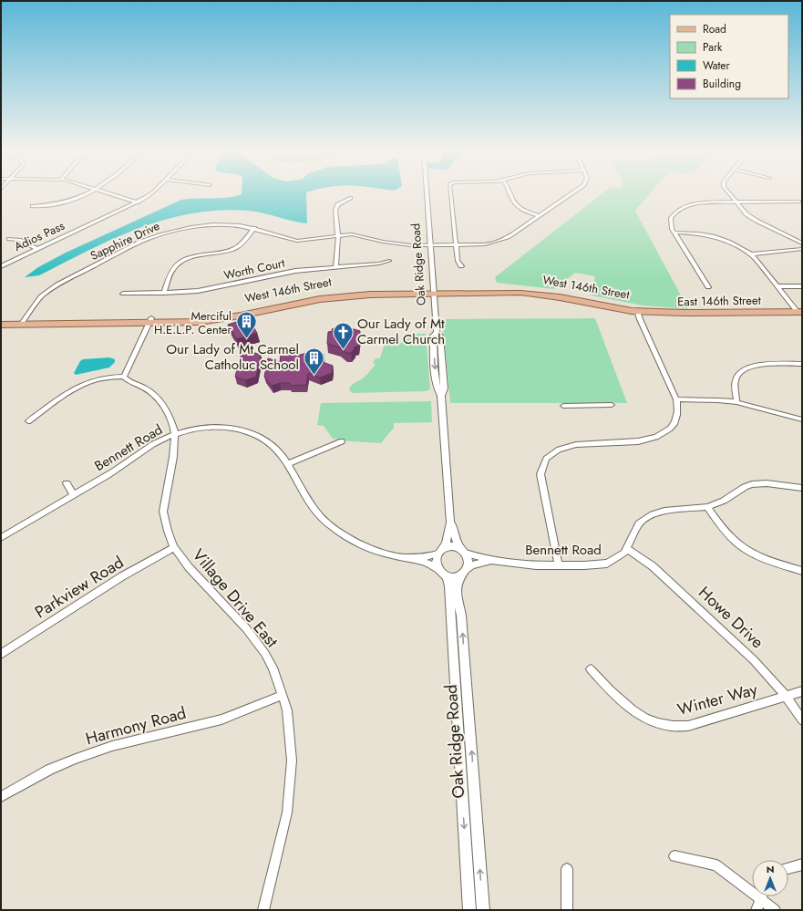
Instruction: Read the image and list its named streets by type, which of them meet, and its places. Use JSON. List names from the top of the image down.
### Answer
{
  "streets": {
    "main road": ["West 146th Street", "East 146th Street"],
    "street": [
      "Adios Pass",
      "Sapphire Drive",
      "Oak Ridge Road",
      "Worth Court",
      "Bennett Road",
      "Parkview Road",
      "Village Drive East",
      "Howe Drive",
      "Winter Way",
      "Harmony Road"
    ]
  },
  "crossings": [
    ["Sapphire Drive", "Oak Ridge Road"],
    ["Sapphire Drive", "West 146th Street"],
    ["Oak Ridge Road", "West 146th Street"],
    ["Oak Ridge Road", "Bennett Road"],
    ["West 146th Street", "East 146th Street"],
    ["Bennett Road", "Village Drive East"],
    ["Bennett Road", "Howe Drive"],
    ["Parkview Road", "Village Drive East"],
    ["Village Drive East", "Harmony Road"],
    ["Howe Drive", "Winter Way"]
  ],
  "places": {
    "building": ["Merciful H.E.L.P. Center", "Our Lady of Mt Carmel Catholuc School"],
    "church": ["Our Lady of Mt Carmel Church"]
  },
  "legend": [
    "Road",
    "Park",
    "Water",
    "Building"
  ],
  "north": "top"
}
